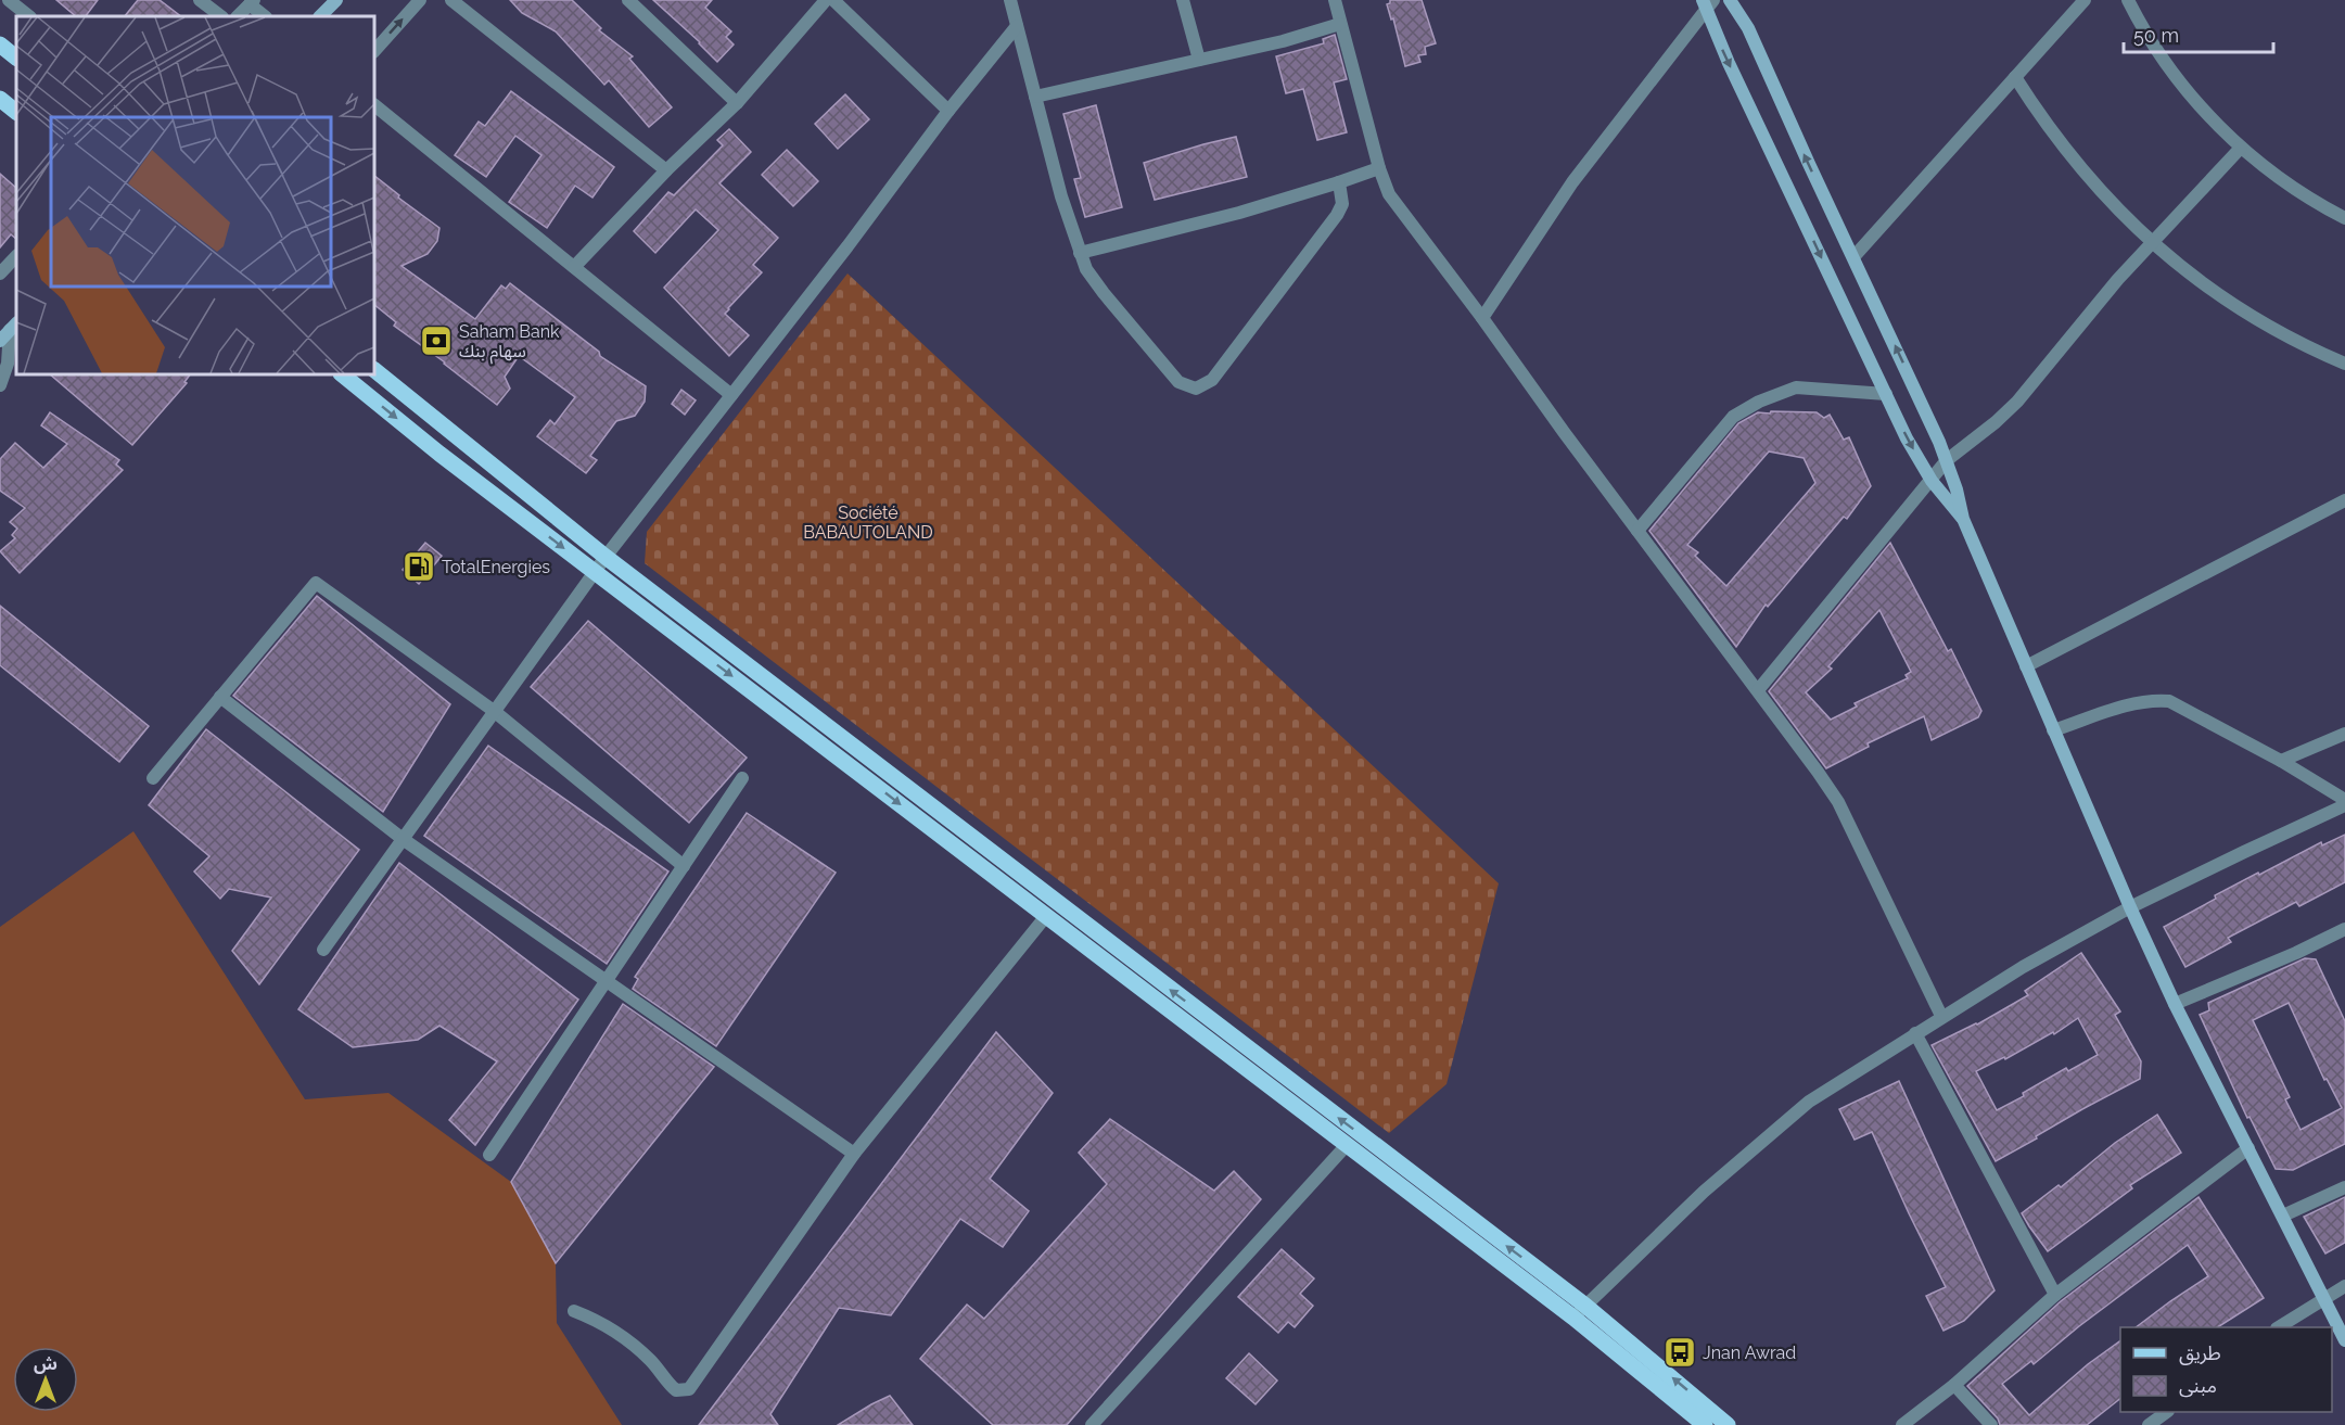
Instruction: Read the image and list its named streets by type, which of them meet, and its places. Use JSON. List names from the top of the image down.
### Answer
{
  "parks": ["Société BABAUTOLAND"],
  "places": {
    "bank": ["Saham Bank سهام بنك"],
    "fuel station": ["TotalEnergies"],
    "bus stop": ["Jnan Awrad"]
  },
  "legend": ["طريق", "مبنى"],
  "scale_bar": "50 m",
  "north": "top"
}
